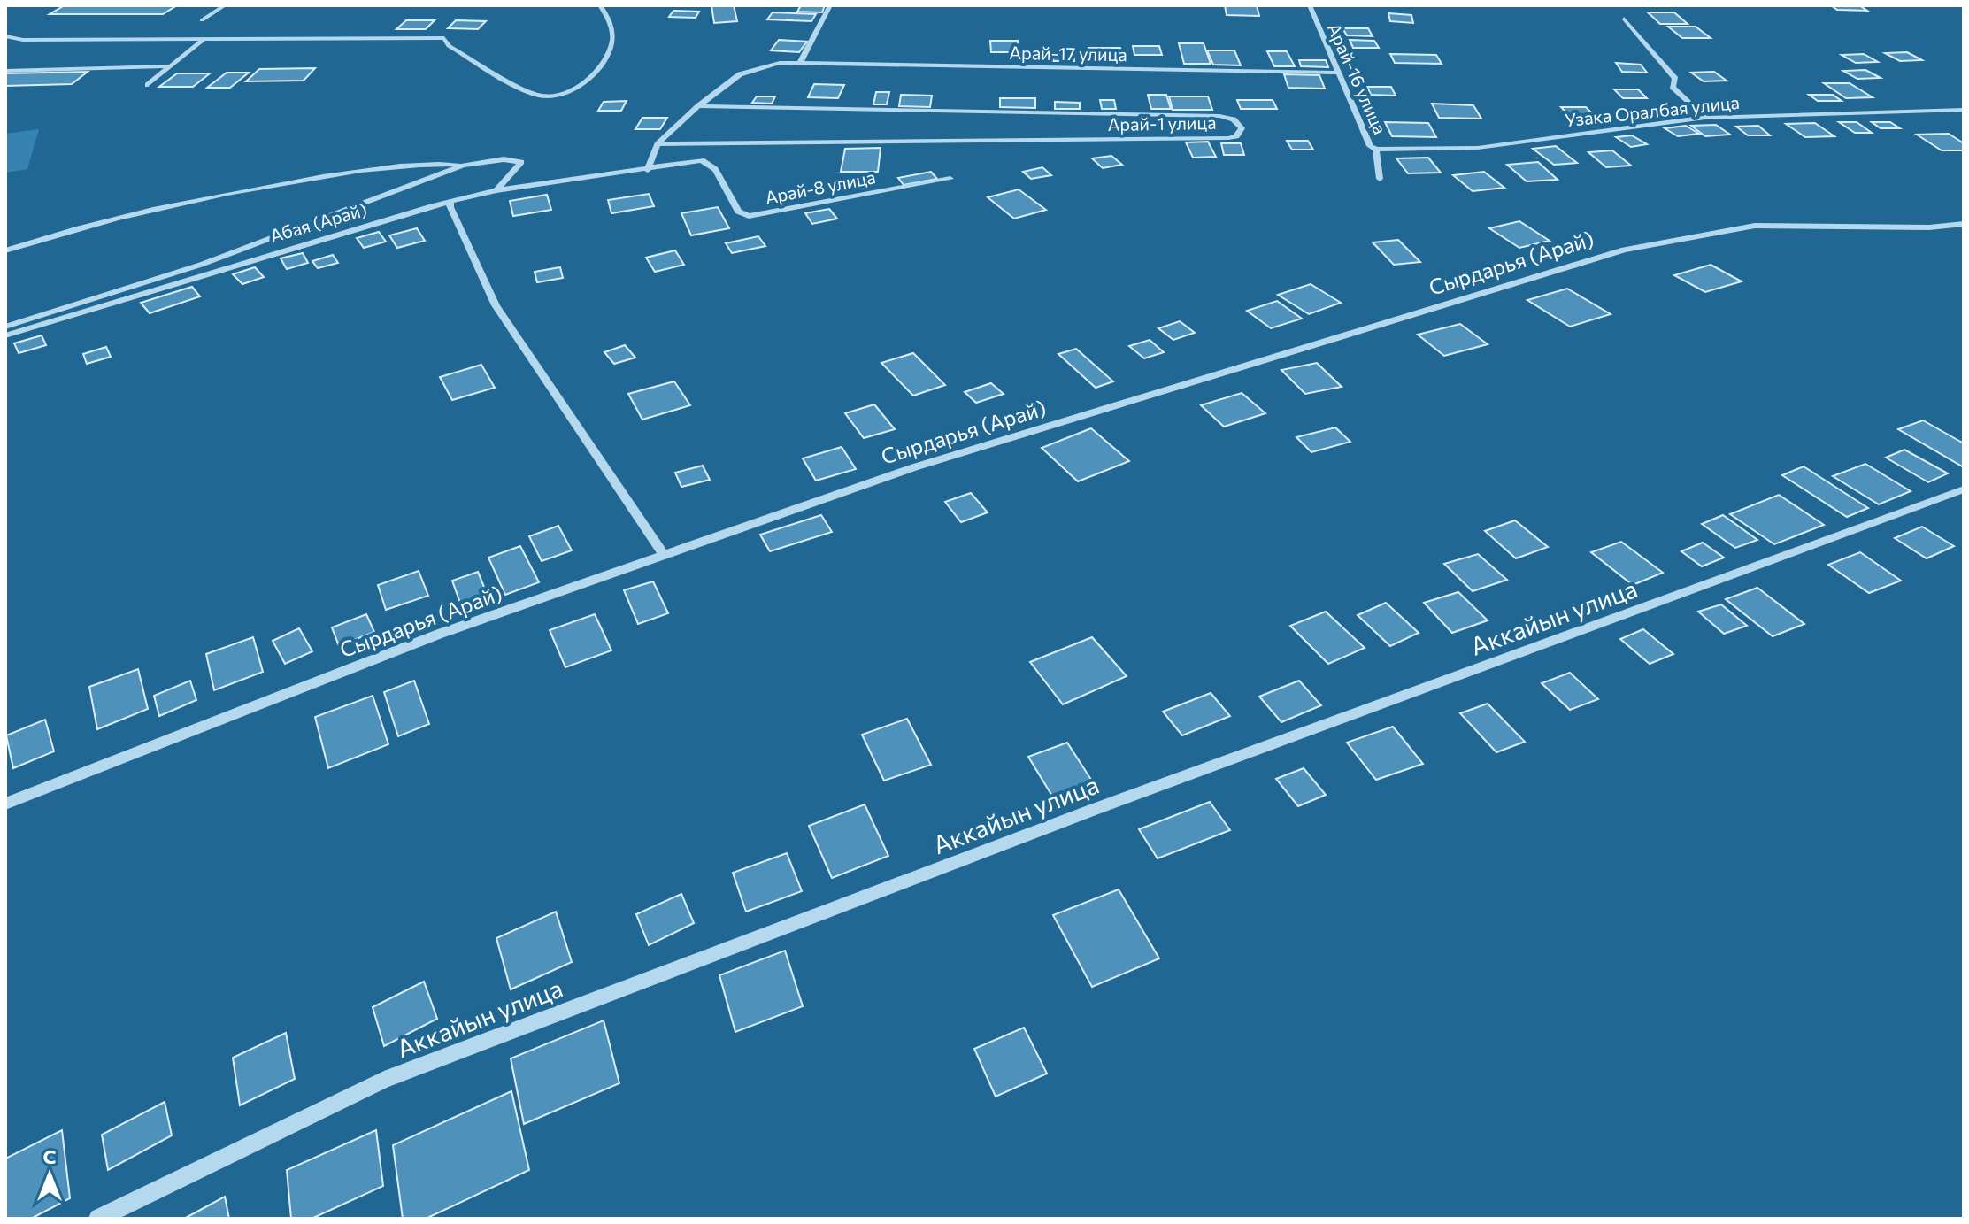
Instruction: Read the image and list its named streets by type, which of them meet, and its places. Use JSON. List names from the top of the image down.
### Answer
{
  "streets": {
    "street": [
      "Арай-17 улица",
      "Арай-16 улица",
      "Узака Оралбая улица",
      "Арай-1 улица",
      "Арай-8 улица",
      "Абая (Арай)",
      "Сырдарья (Арай)",
      "Аккайын улица"
    ]
  },
  "crossings": [
    ["Арай-17 улица", "Арай-16 улица"],
    ["Арай-16 улица", "Узака Оралбая улица"]
  ],
  "north": "top"
}
